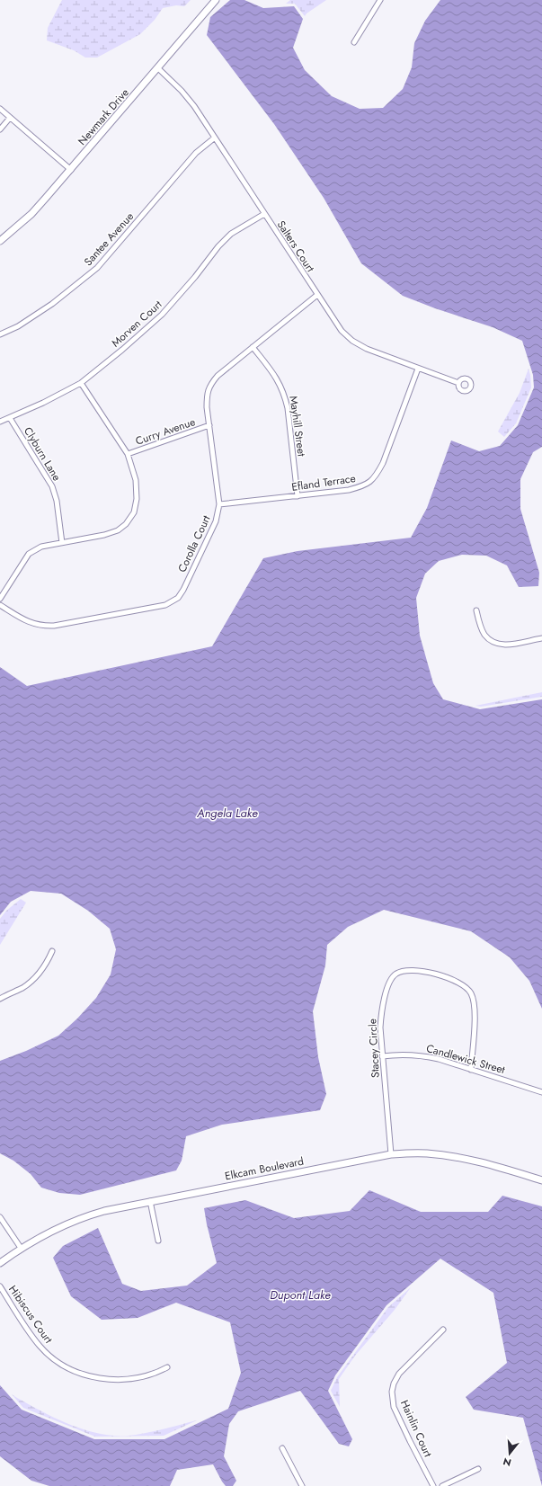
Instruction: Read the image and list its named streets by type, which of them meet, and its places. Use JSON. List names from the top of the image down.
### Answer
{
  "streets": {
    "street": [
      "Newmark Drive",
      "Santee Avenue",
      "Salters Court",
      "Morven Court",
      "Mayhill Street",
      "Curry Avenue",
      "Clyburn Lane",
      "Efland Terrace",
      "Corolla Court",
      "Stacey Circle",
      "Candlewick Street",
      "Elkcam Boulevard",
      "Hibiscus Court",
      "Hainlin Court"
    ]
  },
  "crossings": [
    ["Newmark Drive", "Salters Court"],
    ["Santee Avenue", "Salters Court"],
    ["Salters Court", "Morven Court"],
    ["Salters Court", "Efland Terrace"],
    ["Salters Court", "Corolla Court"],
    ["Morven Court", "Clyburn Lane"],
    ["Mayhill Street", "Efland Terrace"],
    ["Mayhill Street", "Corolla Court"],
    ["Curry Avenue", "Corolla Court"],
    ["Efland Terrace", "Corolla Court"],
    ["Stacey Circle", "Candlewick Street"],
    ["Stacey Circle", "Elkcam Boulevard"]
  ],
  "water": ["Angela Lake", "Dupont Lake"],
  "north": "bottom"
}
